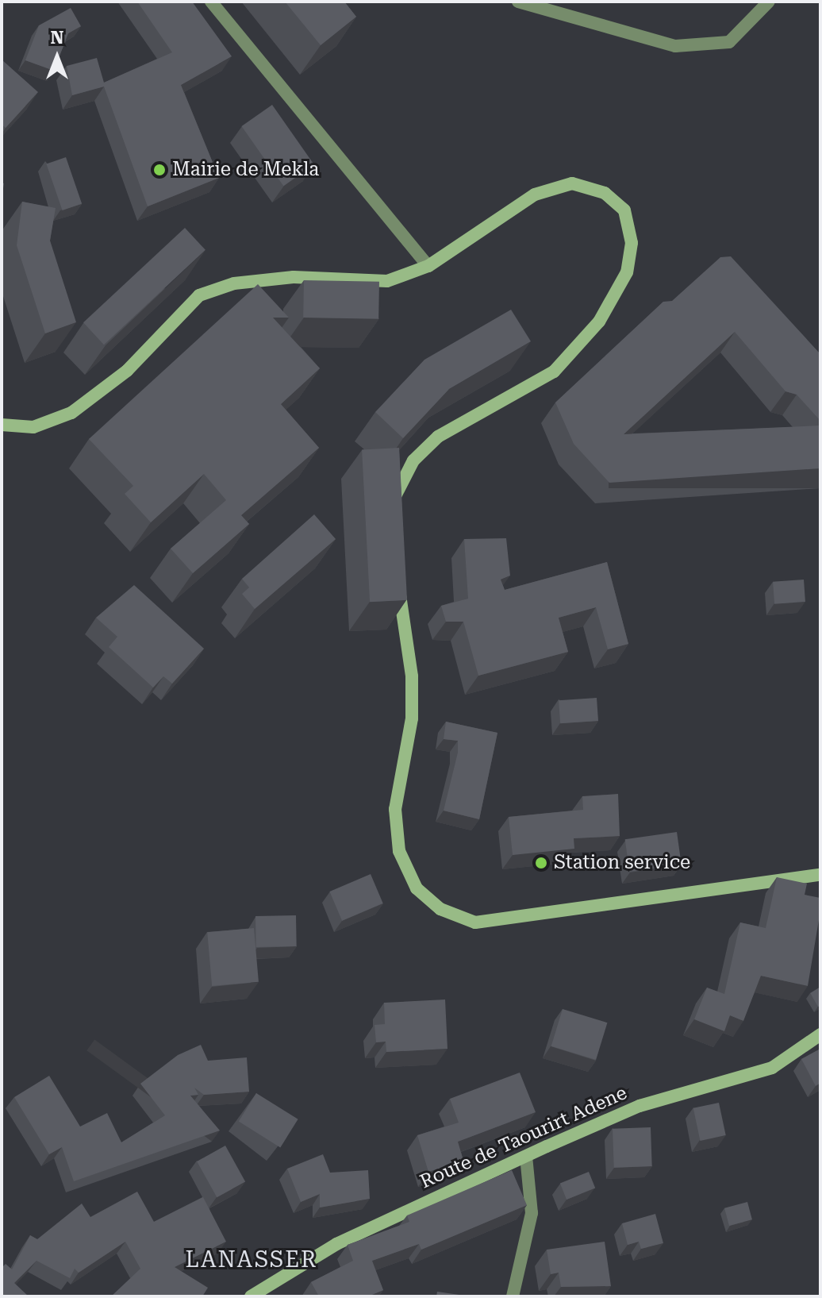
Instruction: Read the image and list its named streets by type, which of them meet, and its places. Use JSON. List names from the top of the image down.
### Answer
{
  "streets": {
    "main road": ["Route de Taourirt Adene"]
  },
  "districts": ["LANASSER"],
  "places": ["Mairie de Mekla", "Station service"],
  "north": "top"
}
